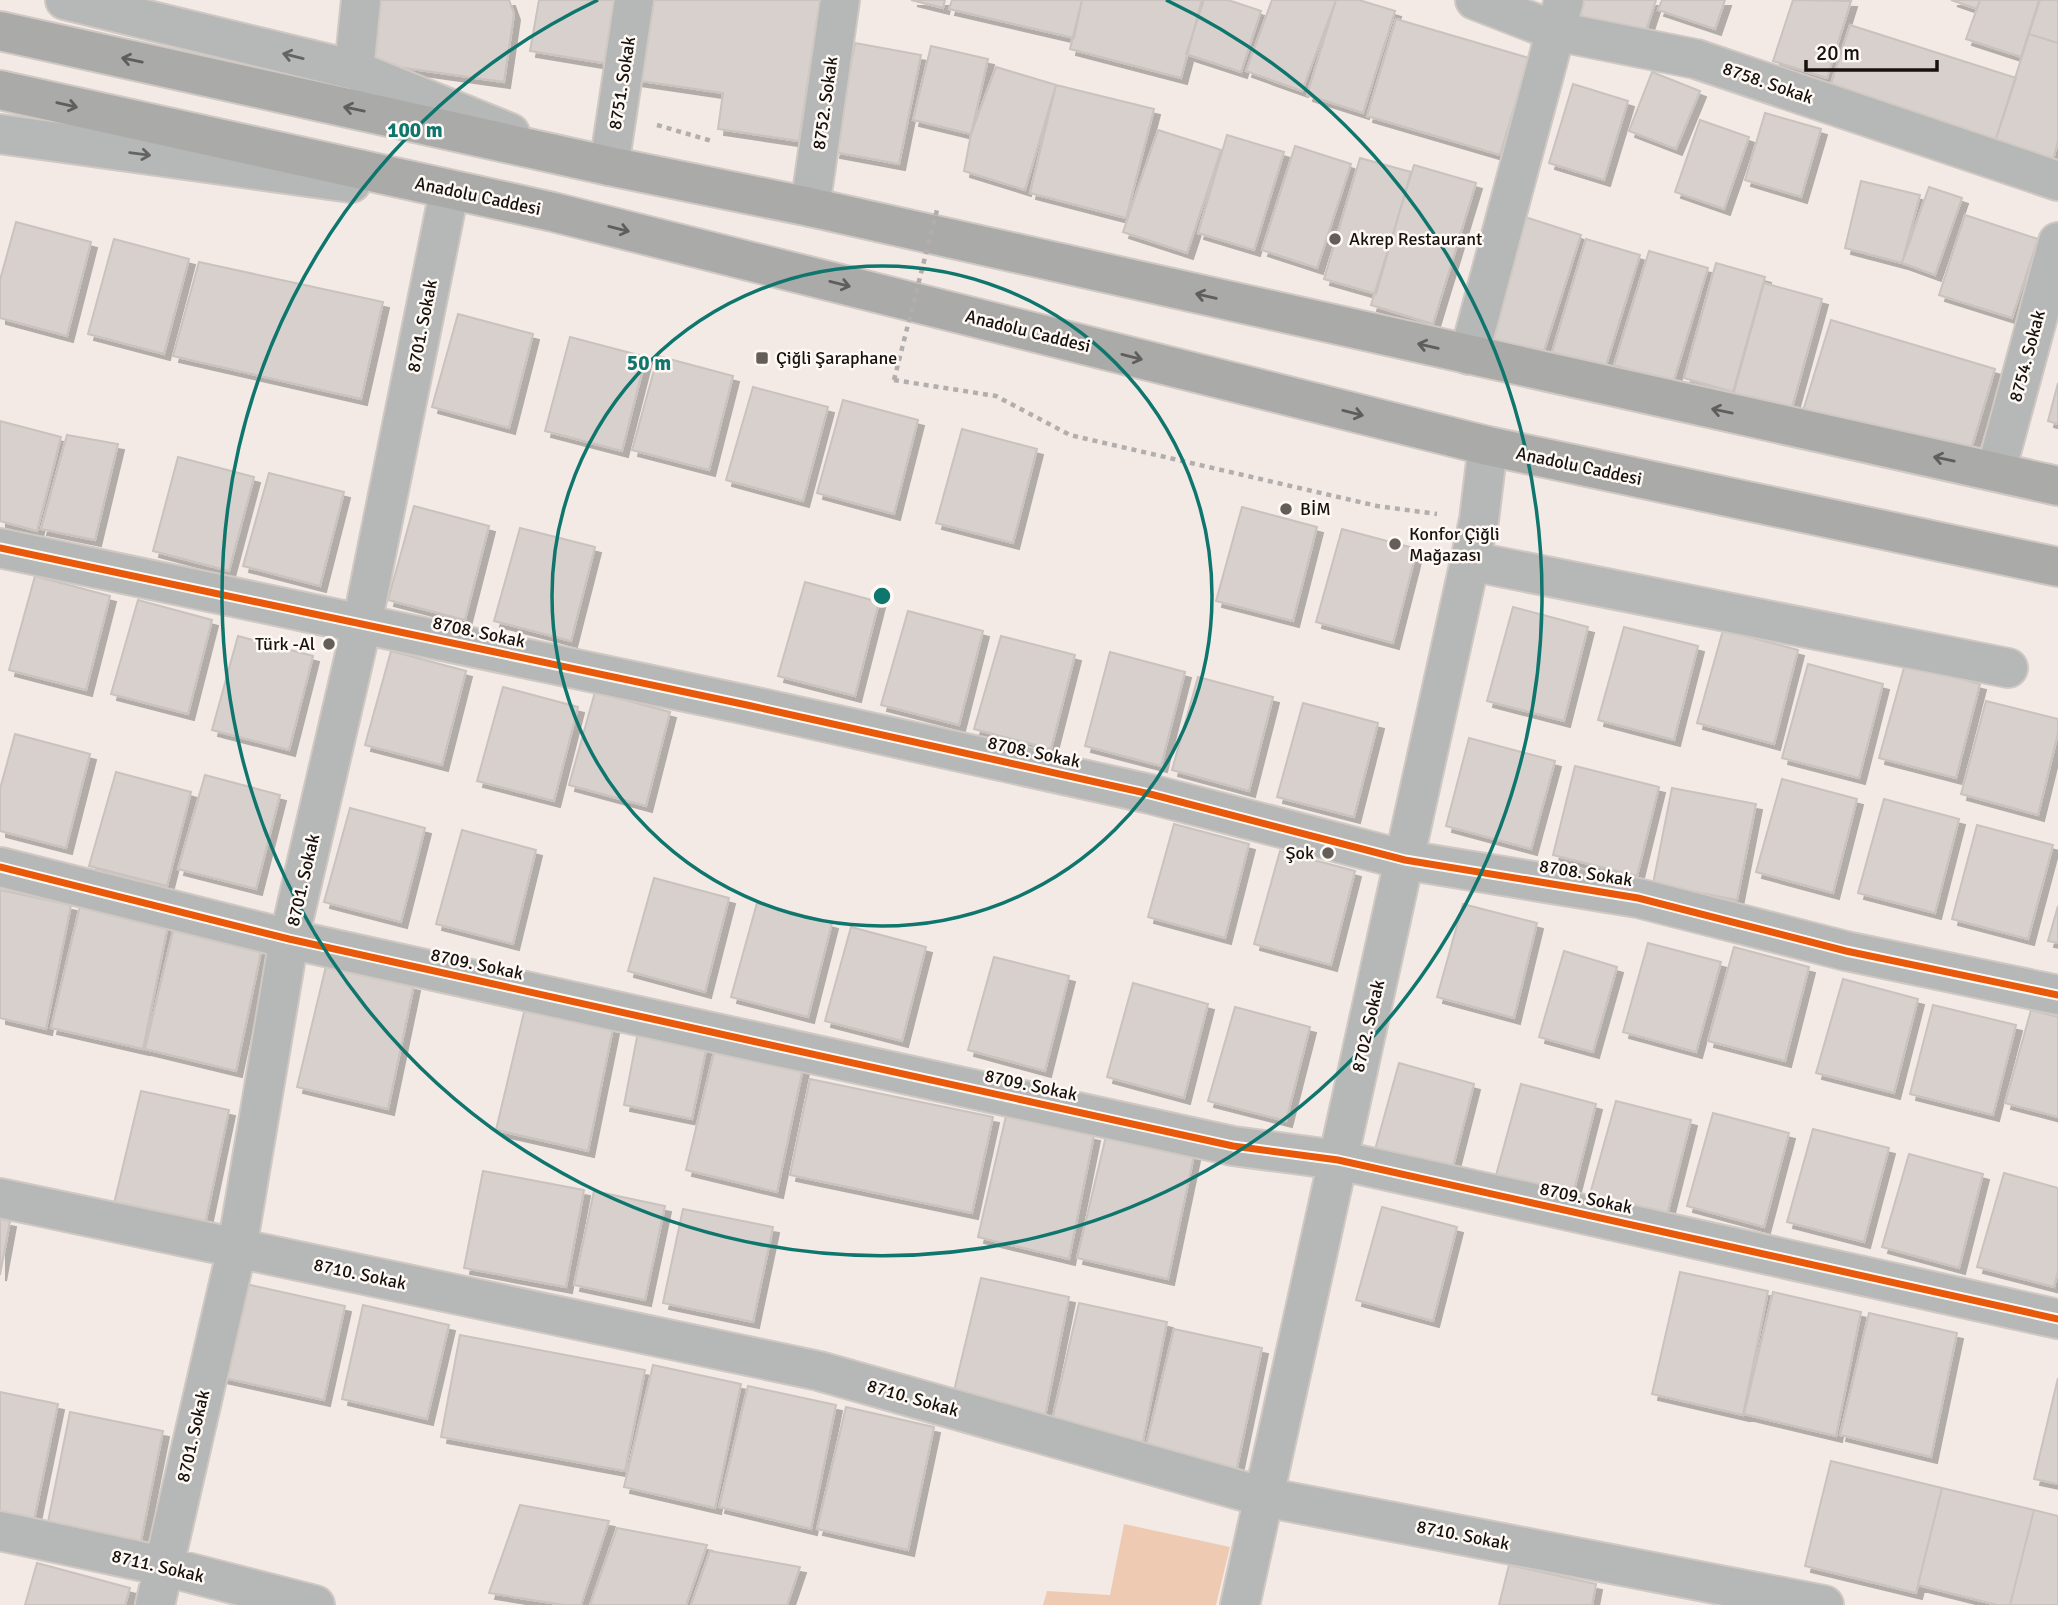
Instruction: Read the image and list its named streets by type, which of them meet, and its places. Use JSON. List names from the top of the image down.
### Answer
{
  "streets": {
    "highway": ["Anadolu Caddesi"],
    "street": [
      "8751. Sokak",
      "8758. Sokak",
      "8752. Sokak",
      "8701. Sokak",
      "8754. Sokak",
      "8708. Sokak",
      "8709. Sokak",
      "8702. Sokak",
      "8710. Sokak",
      "8711. Sokak"
    ]
  },
  "crossings": [
    ["Anadolu Caddesi", "8702. Sokak"],
    ["8701. Sokak", "8708. Sokak"],
    ["8701. Sokak", "8709. Sokak"],
    ["8701. Sokak", "8710. Sokak"],
    ["8701. Sokak", "8711. Sokak"],
    ["8708. Sokak", "8702. Sokak"],
    ["8709. Sokak", "8702. Sokak"],
    ["8702. Sokak", "8710. Sokak"]
  ],
  "places": {
    "other": [
      "Akrep Restaurant",
      "BİM",
      "Konfor Çiğli Mağazası",
      "Türk -Al",
      "Şok"
    ],
    "transit": ["Çiğli Şaraphane"]
  },
  "scale_bar": "20 m",
  "rings": ["100 m", "50 m"]
}
